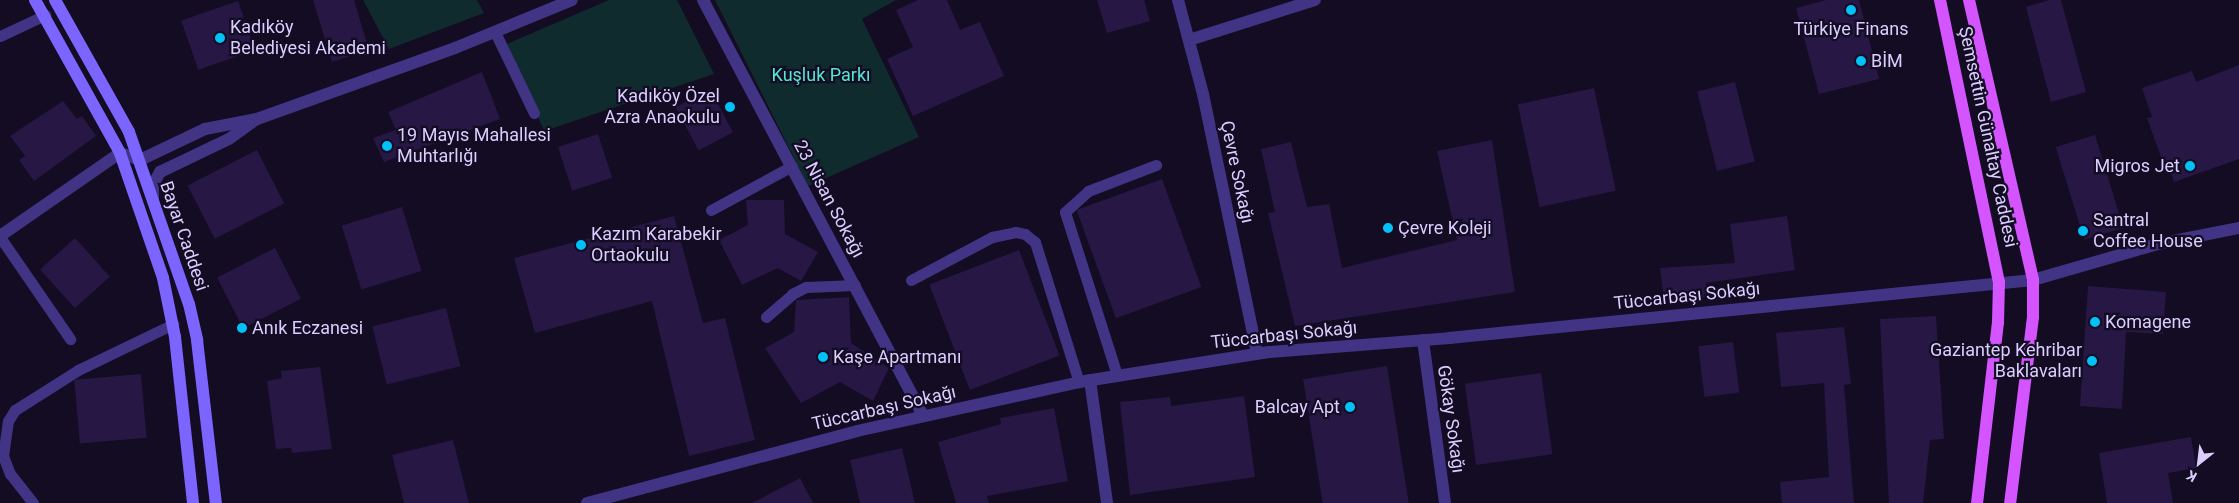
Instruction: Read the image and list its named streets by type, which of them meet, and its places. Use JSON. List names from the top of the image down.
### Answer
{
  "streets": {
    "main road": ["Şemsettin Günaltay Caddesi", "Bayar Caddesi"],
    "street": [
      "Çevre Sokağı",
      "23 Nisan Sokağı",
      "Tüccarbaşı Sokağı",
      "Gökay Sokağı"
    ]
  },
  "crossings": [
    ["Şemsettin Günaltay Caddesi", "Tüccarbaşı Sokağı"],
    ["Çevre Sokağı", "Tüccarbaşı Sokağı"],
    ["23 Nisan Sokağı", "Tüccarbaşı Sokağı"],
    ["Tüccarbaşı Sokağı", "Gökay Sokağı"]
  ],
  "parks": ["Kuşluk Parkı"],
  "places": [
    "Türkiye Finans",
    "Kadıköy Belediyesi Akademi",
    "BİM",
    "Kadıköy Özel Azra Anaokulu",
    "19 Mayıs Mahallesi Muhtarlığı",
    "Migros Jet",
    "Çevre Koleji",
    "Santral Coffee House",
    "Kazım Karabekir Ortaokulu",
    "Komagene",
    "Anık Eczanesi",
    "Kaşe Apartmanı",
    "Gaziantep Kehribar Baklavaları",
    "Balcay Apt"
  ],
  "north": "bottom left"
}
